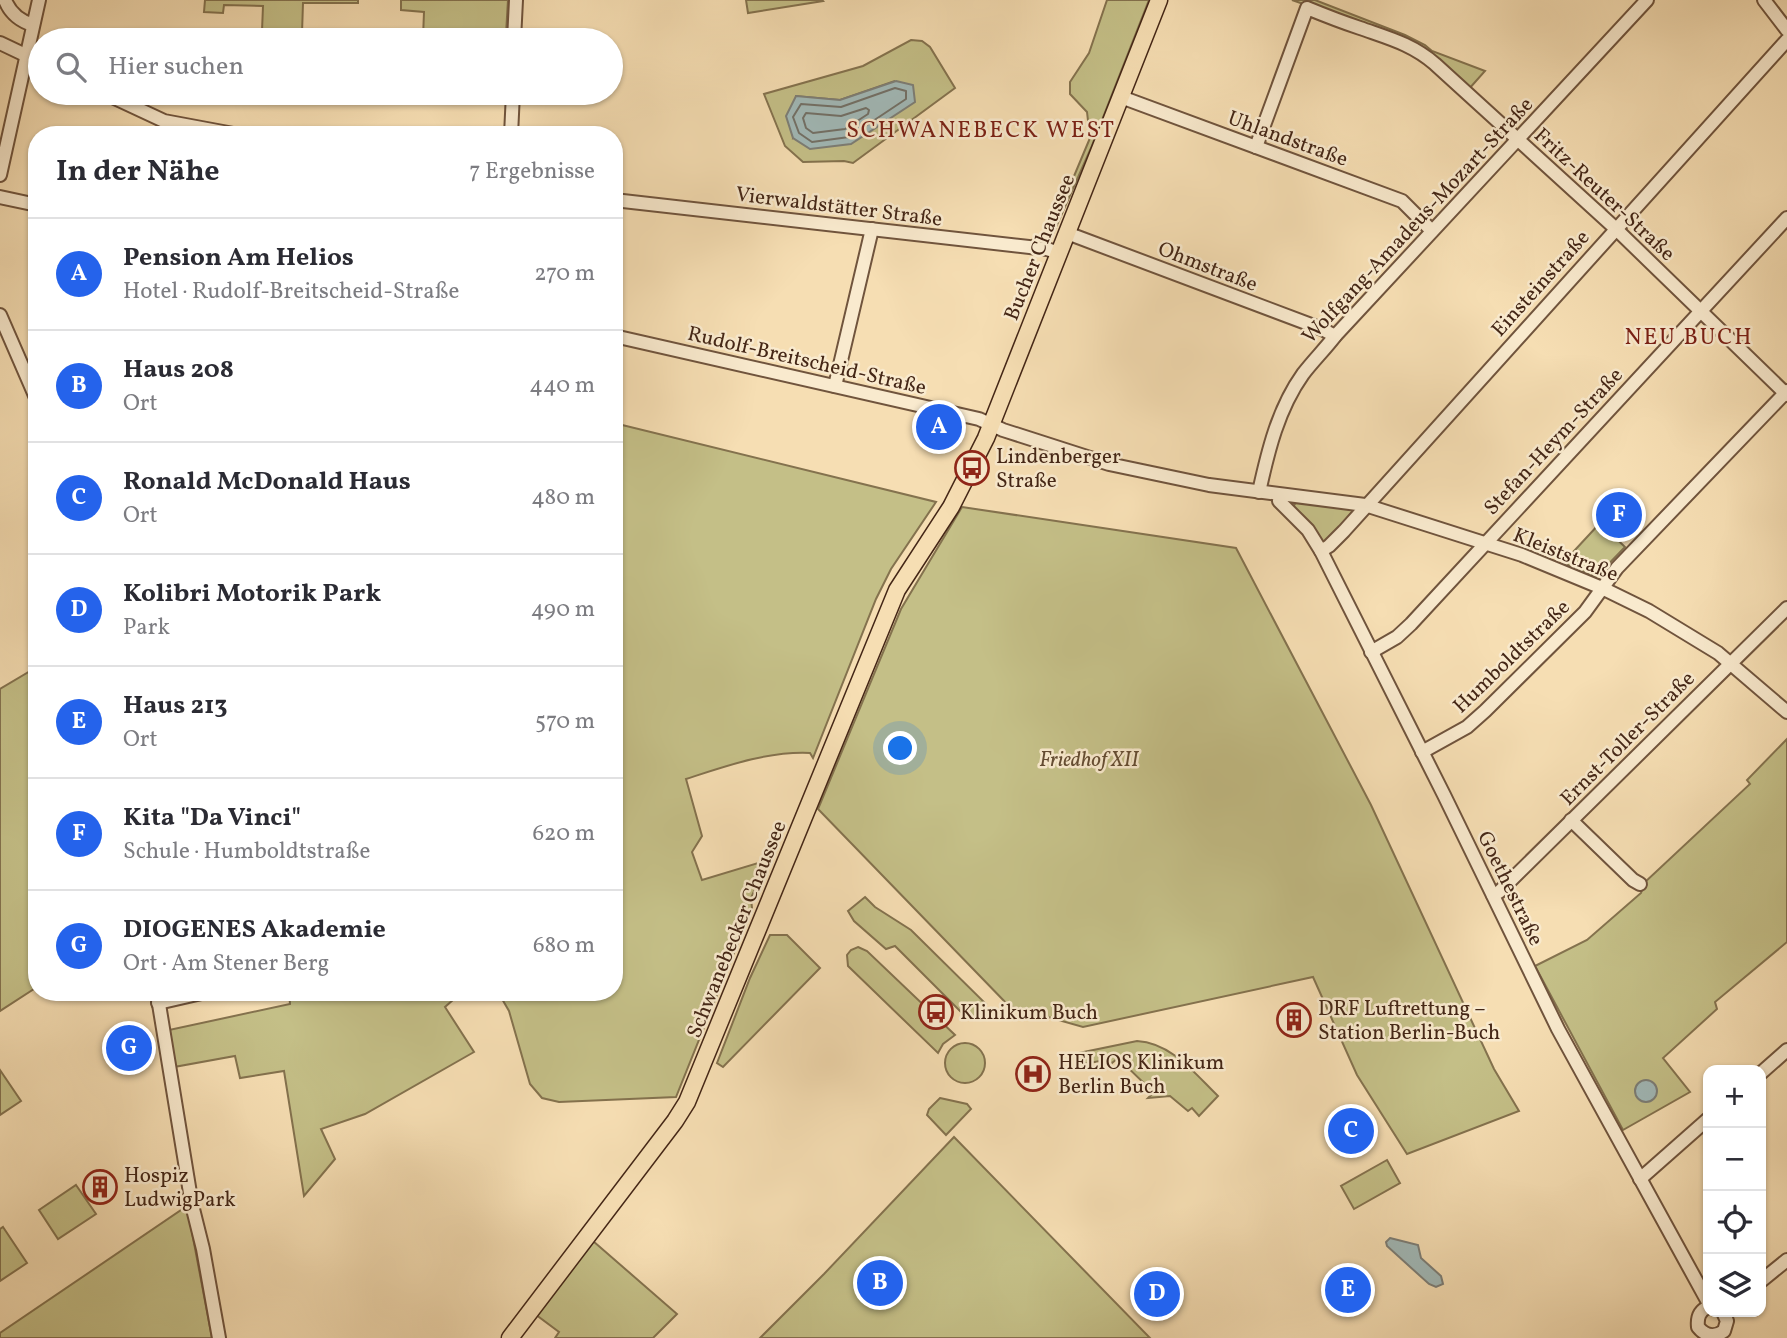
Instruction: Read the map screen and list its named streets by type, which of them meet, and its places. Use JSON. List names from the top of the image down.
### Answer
{
  "streets": {
    "main road": ["Bucher Chaussee", "Schwanebecker Chaussee"],
    "street": [
      "Uhlandstraße",
      "Fritz-Reuter-Straße",
      "Vierwaldstätter Straße",
      "Wolfgang-Amadeus-Mozart-Straße",
      "Ohmstraße",
      "Einsteinstraße",
      "Rudolf-Breitscheid-Straße",
      "Stefan-Heym-Straße",
      "Kleiststraße",
      "Humboldtstraße",
      "Ernst-Toller-Straße",
      "Goethestraße"
    ]
  },
  "crossings": [
    ["Uhlandstraße", "Fritz-Reuter-Straße"],
    ["Uhlandstraße", "Wolfgang-Amadeus-Mozart-Straße"],
    ["Uhlandstraße", "Bucher Chaussee"],
    ["Fritz-Reuter-Straße", "Wolfgang-Amadeus-Mozart-Straße"],
    ["Fritz-Reuter-Straße", "Einsteinstraße"],
    ["Fritz-Reuter-Straße", "Stefan-Heym-Straße"],
    ["Fritz-Reuter-Straße", "Humboldtstraße"],
    ["Vierwaldstätter Straße", "Bucher Chaussee"],
    ["Wolfgang-Amadeus-Mozart-Straße", "Ohmstraße"],
    ["Wolfgang-Amadeus-Mozart-Straße", "Kleiststraße"],
    ["Bucher Chaussee", "Ohmstraße"],
    ["Bucher Chaussee", "Rudolf-Breitscheid-Straße"],
    ["Bucher Chaussee", "Schwanebecker Chaussee"],
    ["Einsteinstraße", "Kleiststraße"],
    ["Einsteinstraße", "Goethestraße"],
    ["Stefan-Heym-Straße", "Kleiststraße"],
    ["Stefan-Heym-Straße", "Goethestraße"],
    ["Kleiststraße", "Humboldtstraße"],
    ["Kleiststraße", "Ernst-Toller-Straße"],
    ["Kleiststraße", "Goethestraße"],
    ["Humboldtstraße", "Goethestraße"],
    ["Ernst-Toller-Straße", "Goethestraße"]
  ],
  "districts": ["SCHWANEBECK WEST", "NEU BUCH"],
  "parks": ["Friedhof XII"],
  "places": {
    "bus stop": ["Lindenberger Straße", "Klinikum Buch"],
    "building": ["DRF Luftrettung – Station Berlin-Buch", "Hospiz LudwigPark"],
    "hospital": ["HELIOS Klinikum Berlin Buch"]
  },
  "page": {
    "search": "Hier suchen",
    "heading": ["In der Nähe", "7 Ergebnisse"],
    "list": [
      {
        "mark": "A",
        "name": "Pension Am Helios",
        "note": "Hotel · Rudolf-Breitscheid-Straße",
        "value": "270 m"
      },
      {
        "mark": "B",
        "name": "Haus 208",
        "note": "Ort",
        "value": "440 m"
      },
      {
        "mark": "C",
        "name": "Ronald McDonald Haus",
        "note": "Ort",
        "value": "480 m"
      },
      {
        "mark": "D",
        "name": "Kolibri Motorik Park",
        "note": "Park",
        "value": "490 m"
      },
      {
        "mark": "E",
        "name": "Haus 213",
        "note": "Ort",
        "value": "570 m"
      },
      {
        "mark": "F",
        "name": "Kita \"Da Vinci\"",
        "note": "Schule · Humboldtstraße",
        "value": "620 m"
      },
      {
        "mark": "G",
        "name": "DIOGENES Akademie",
        "note": "Ort · Am Stener Berg",
        "value": "680 m"
      }
    ],
    "pins": [
      "A",
      "F",
      "G",
      "C",
      "B",
      "E",
      "D"
    ],
    "map_buttons": ["+", "−"]
  }
}
